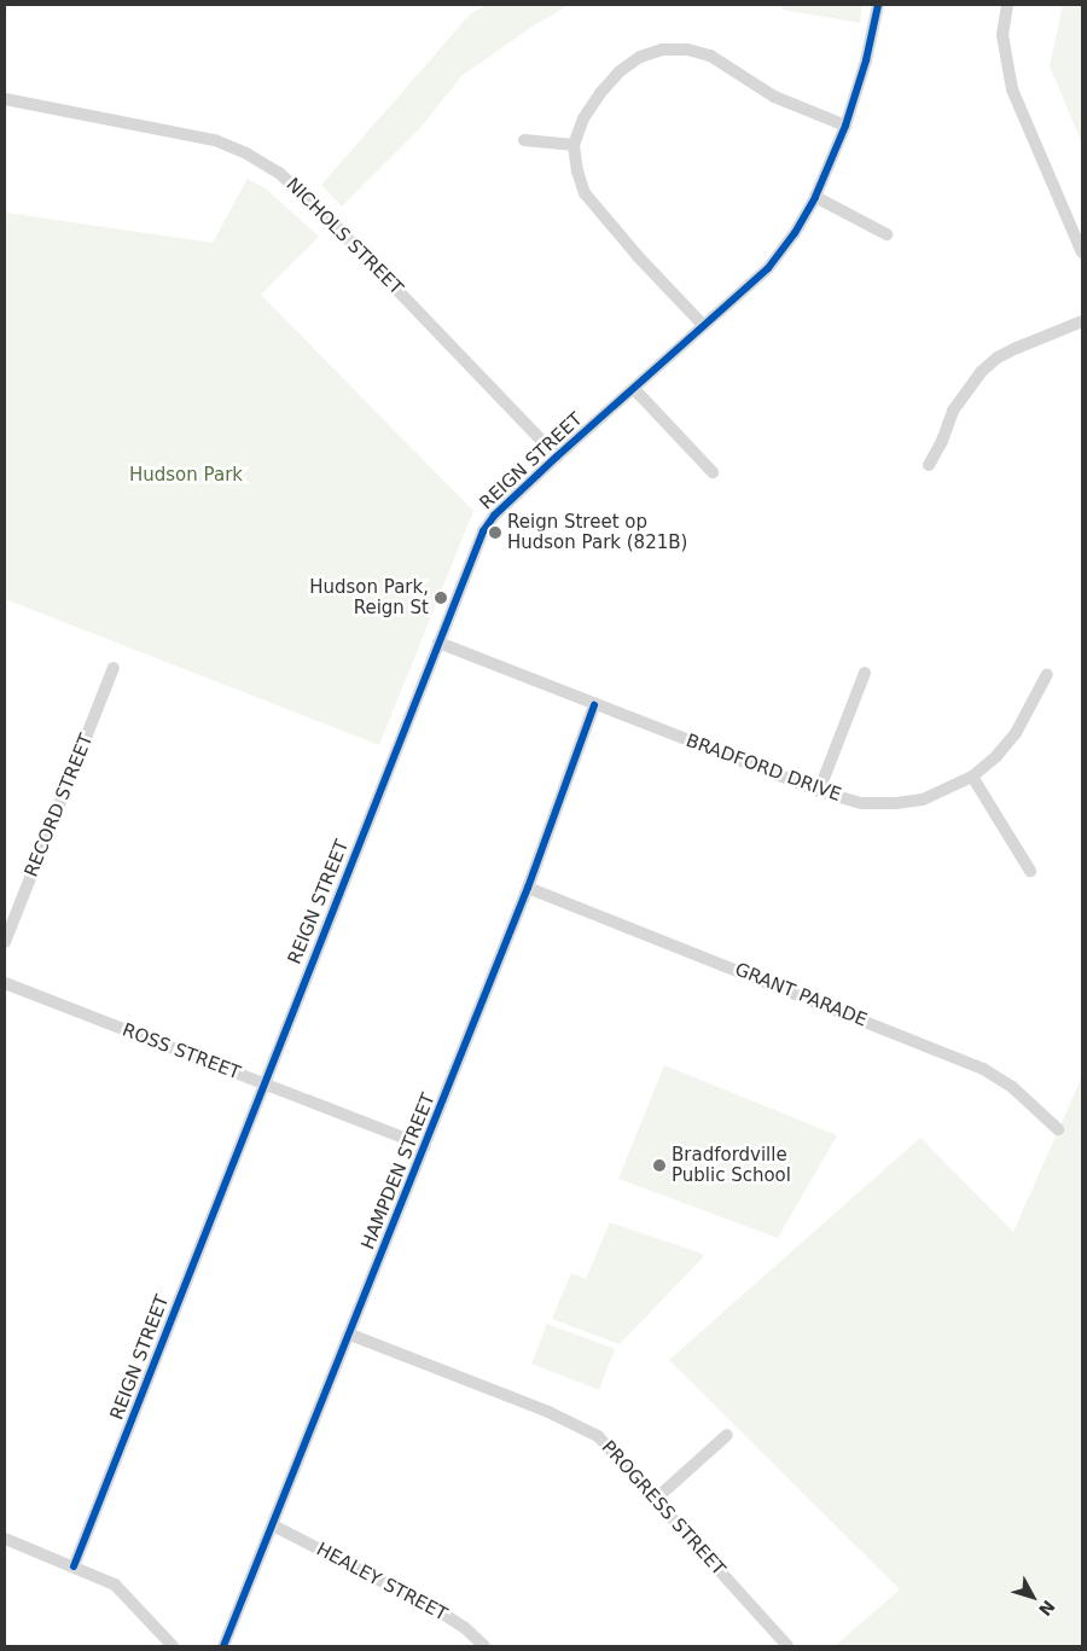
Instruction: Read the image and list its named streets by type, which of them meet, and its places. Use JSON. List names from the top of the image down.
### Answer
{
  "streets": {
    "street": [
      "NICHOLS STREET",
      "REIGN STREET",
      "BRADFORD DRIVE",
      "RECORD STREET",
      "GRANT PARADE",
      "ROSS STREET",
      "HAMPDEN STREET",
      "PROGRESS STREET",
      "HEALEY STREET"
    ]
  },
  "crossings": [
    ["NICHOLS STREET", "REIGN STREET"],
    ["REIGN STREET", "BRADFORD DRIVE"],
    ["REIGN STREET", "ROSS STREET"],
    ["BRADFORD DRIVE", "HAMPDEN STREET"],
    ["GRANT PARADE", "HAMPDEN STREET"],
    ["ROSS STREET", "HAMPDEN STREET"],
    ["HAMPDEN STREET", "PROGRESS STREET"],
    ["HAMPDEN STREET", "HEALEY STREET"]
  ],
  "parks": ["Hudson Park"],
  "places": ["Reign Street op Hudson Park (821B)", "Hudson Park, Reign St", "Bradfordville Public School"],
  "north": "bottom right"
}
